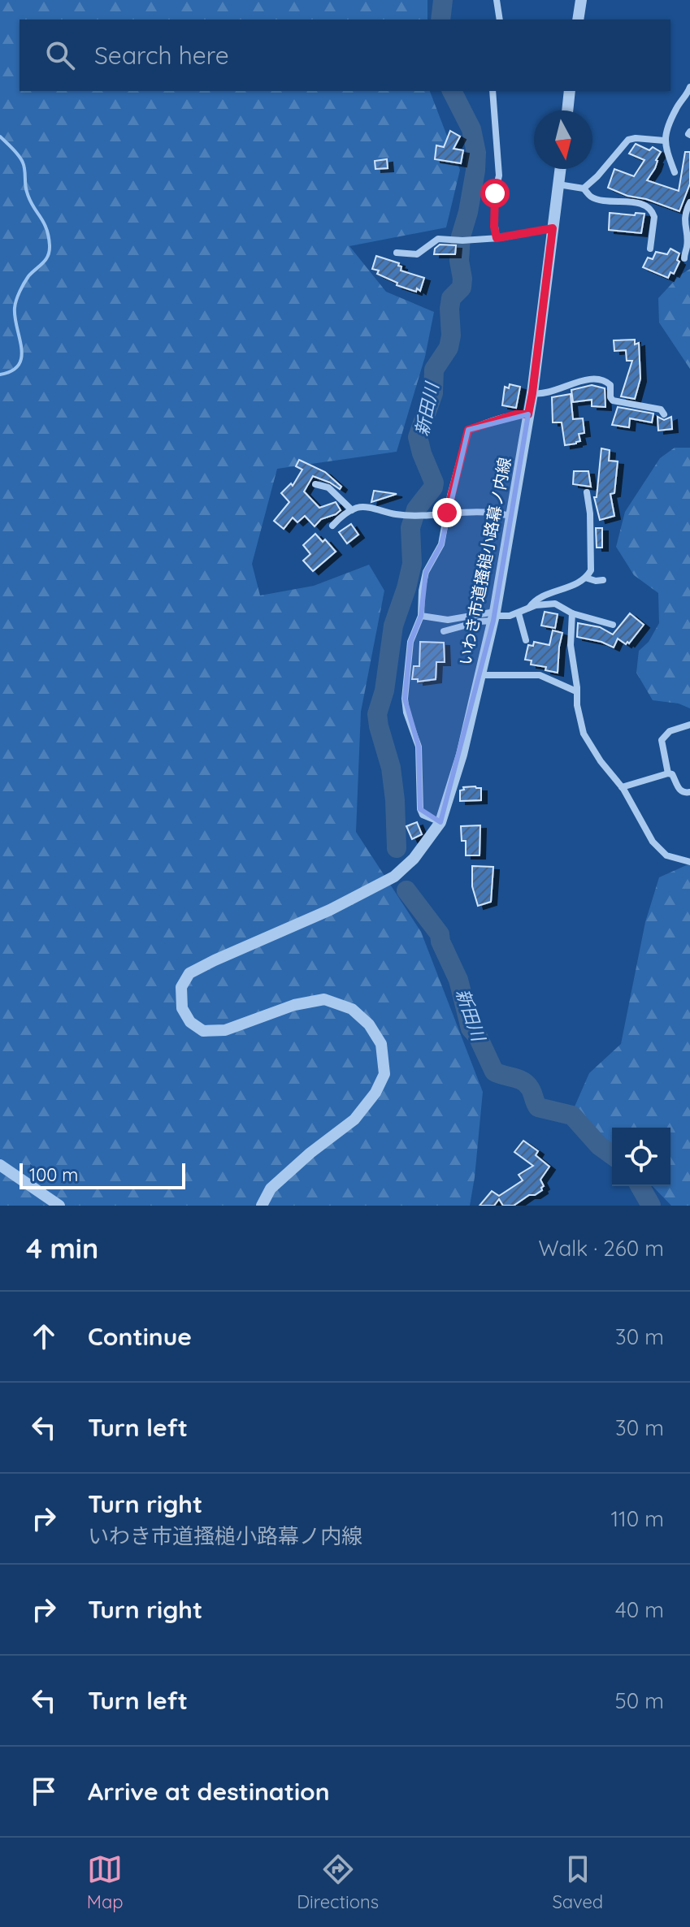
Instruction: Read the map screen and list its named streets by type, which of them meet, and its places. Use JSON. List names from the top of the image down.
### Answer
{
  "streets": {
    "street": ["いわき市道搔槌小路幕ノ内線"]
  },
  "water": ["新田川"],
  "scale_bar": "100 m",
  "north": "bottom",
  "page": {
    "search": "Search here",
    "scale": "100 m",
    "heading": ["4 min", "Walk · 260 m"],
    "list": [
      ["Continue", "30 m"],
      ["Turn left", "30 m"],
      ["Turn right", "いわき市道搔槌小路幕ノ内線", "110 m"],
      ["Turn right", "40 m"],
      ["Turn left", "50 m"],
      "Arrive at destination"
    ],
    "nav": ["Map", "Directions", "Saved"]
  }
}
